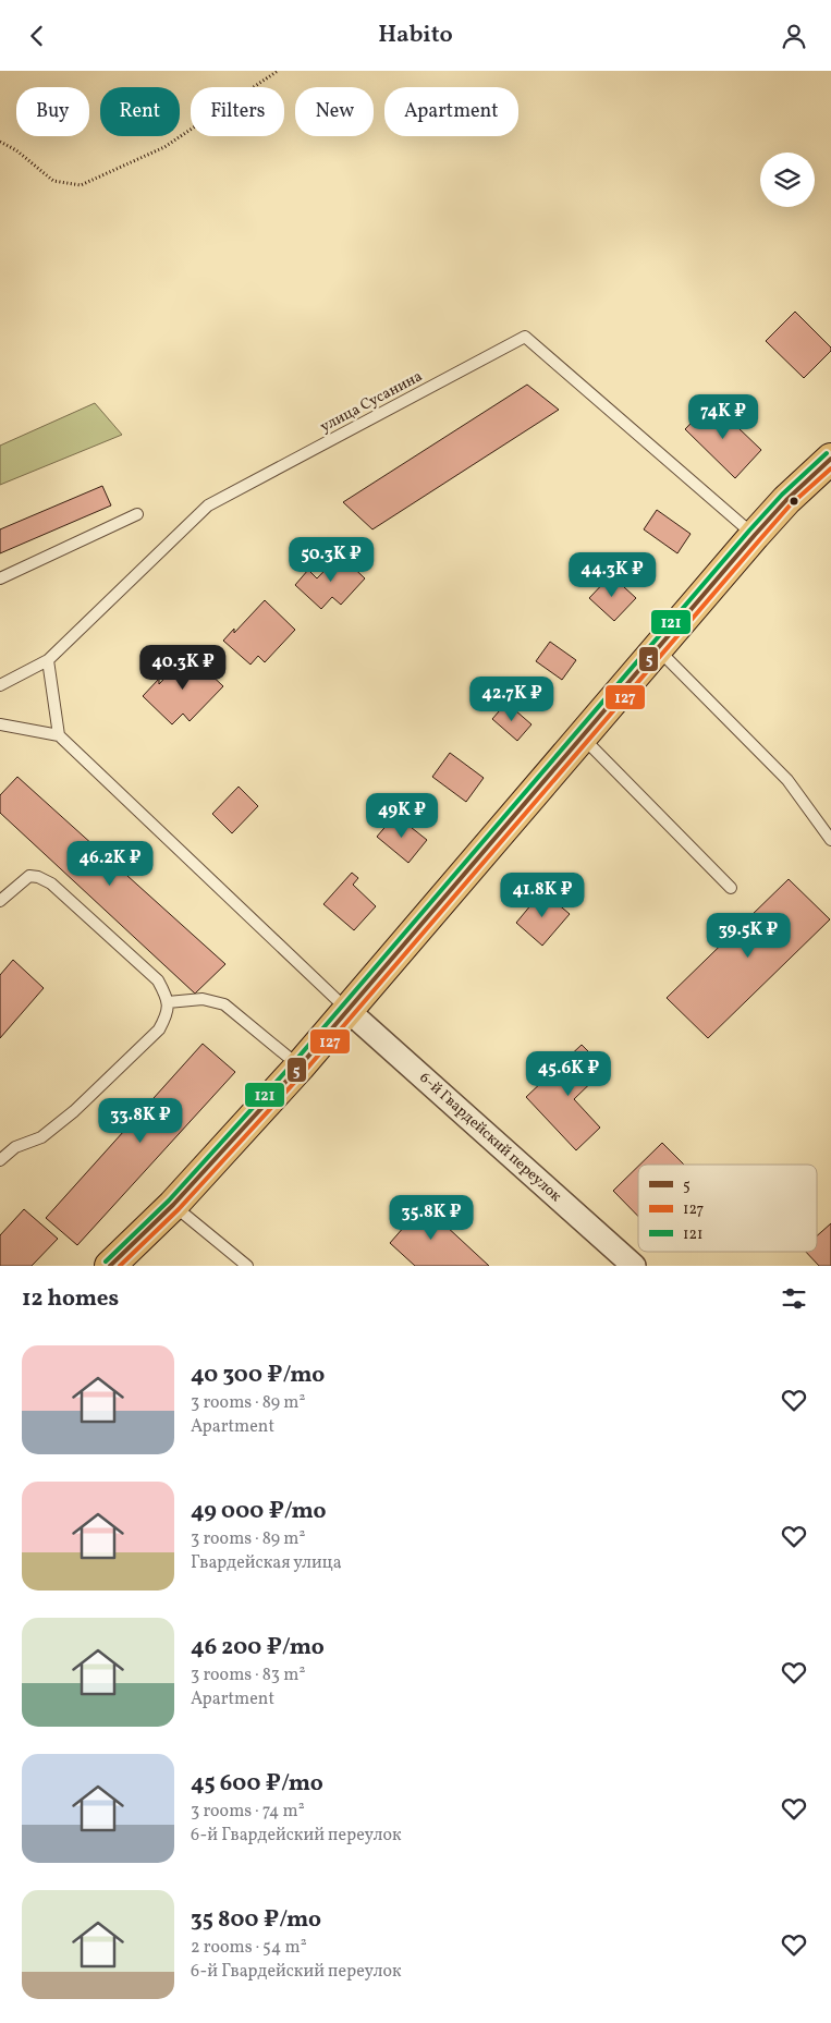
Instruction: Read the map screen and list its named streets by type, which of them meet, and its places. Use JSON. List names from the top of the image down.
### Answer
{
  "streets": {
    "street": ["6-й Гвардейский переулок"],
    "lane": ["улица Сусанина"]
  },
  "lines": ["transit line 121", "transit line 5", "transit line 127"],
  "legend": ["5", "127", "121"],
  "page": {
    "header": "Habito",
    "chip": [
      "Buy",
      "Rent",
      "Filters",
      "New",
      "Apartment"
    ],
    "price": [
      "74K ₽",
      "50.3K ₽",
      "44.3K ₽",
      "40.3K ₽",
      "42.7K ₽",
      "49K ₽",
      "46.2K ₽",
      "41.8K ₽",
      "39.5K ₽",
      "45.6K ₽",
      "33.8K ₽",
      "35.8K ₽"
    ],
    "heading": "12 homes",
    "list": [
      {
        "name": "40 300 ₽/mo",
        "note": "3 rooms · 89 m² · Apartment"
      },
      {
        "name": "49 000 ₽/mo",
        "note": "3 rooms · 89 m² · Гвардейская улица"
      },
      {
        "name": "46 200 ₽/mo",
        "note": "3 rooms · 83 m² · Apartment"
      },
      {
        "name": "45 600 ₽/mo",
        "note": "3 rooms · 74 m² · 6-й Гвардейский переулок"
      },
      {
        "name": "35 800 ₽/mo",
        "note": "2 rooms · 54 m² · 6-й Гвардейский переулок"
      }
    ]
  }
}
